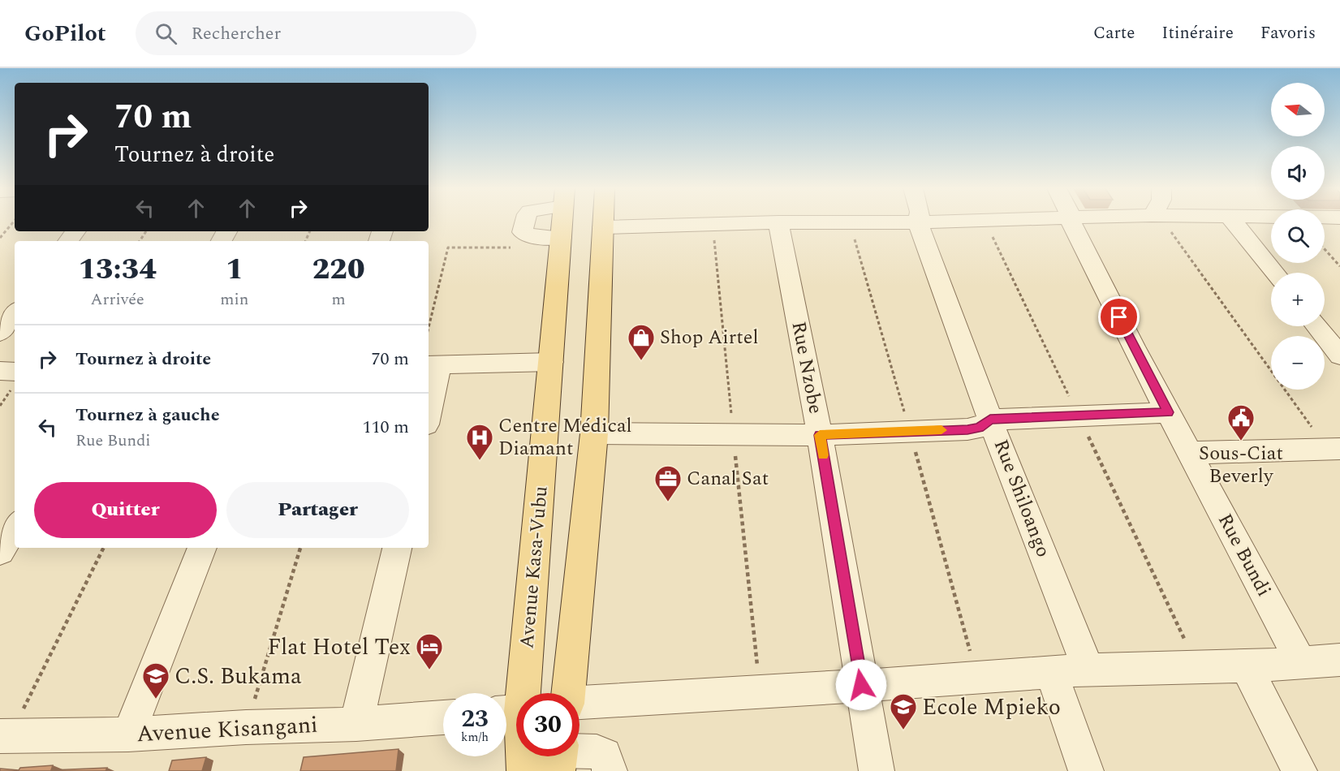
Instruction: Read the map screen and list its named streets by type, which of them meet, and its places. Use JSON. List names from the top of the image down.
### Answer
{
  "streets": {
    "main road": ["Avenue Kasa-Vubu"],
    "street": [
      "Rue Nzobe",
      "Rue Shiloango",
      "Rue Bundi",
      "Avenue Kisangani"
    ]
  },
  "places": {
    "shop": ["Shop Airtel"],
    "public building": ["Sous-Ciat Beverly"],
    "hospital": ["Centre Médical Diamant"],
    "office": ["Canal Sat"],
    "hotel": ["Flat Hotel Tex"],
    "school or university": ["C.S. Bukama", "Ecole Mpieko"]
  },
  "north": "left",
  "page": {
    "header": "GoPilot",
    "search": "Rechercher",
    "nav": ["Carte", "Itinéraire", "Favoris"],
    "map_buttons": ["+", "−"],
    "turn": ["70 m", "Tournez à droite"],
    "eta": [
      "13:34",
      "Arrivée",
      "1",
      "min",
      "220",
      "m"
    ],
    "list": [
      {
        "name": "Tournez à droite",
        "value": "70 m"
      },
      {
        "name": "Tournez à gauche",
        "note": "Rue Bundi",
        "value": "110 m"
      }
    ],
    "buttons": ["Quitter", "Partager"],
    "speed": "23 km/h",
    "limit": "30"
  }
}
